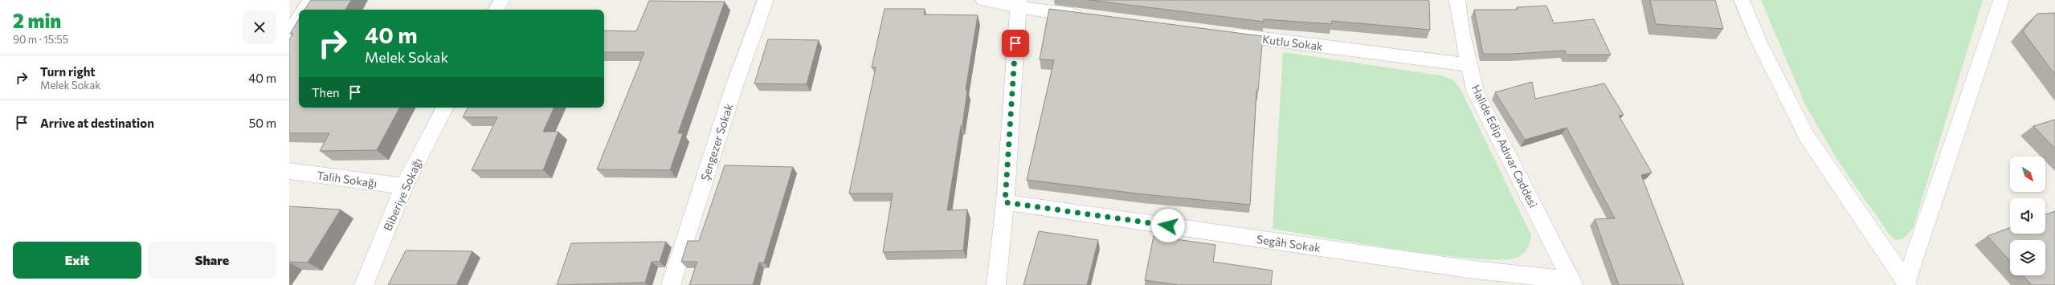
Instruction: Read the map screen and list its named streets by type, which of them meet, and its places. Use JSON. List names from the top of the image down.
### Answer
{
  "streets": {
    "street": [
      "Kutlu Sokak",
      "Şengezer Sokak",
      "Halide Edip Adıvar Caddesi",
      "Talih Sokağı",
      "Biberiye Sokağı",
      "Segâh Sokak"
    ]
  },
  "crossings": [
    ["Kutlu Sokak", "Halide Edip Adıvar Caddesi"],
    ["Halide Edip Adıvar Caddesi", "Segâh Sokak"],
    ["Talih Sokağı", "Biberiye Sokağı"]
  ],
  "north": "bottom right",
  "page": {
    "heading": ["2 min", "90 m · 15:55"],
    "turn": ["40 m", "Melek Sokak"],
    "list": [
      {
        "name": "Turn right",
        "note": "Melek Sokak",
        "value": "40 m"
      },
      {
        "name": "Arrive at destination",
        "value": "50 m"
      }
    ],
    "then": "Then",
    "buttons": ["Exit", "Share"]
  }
}
